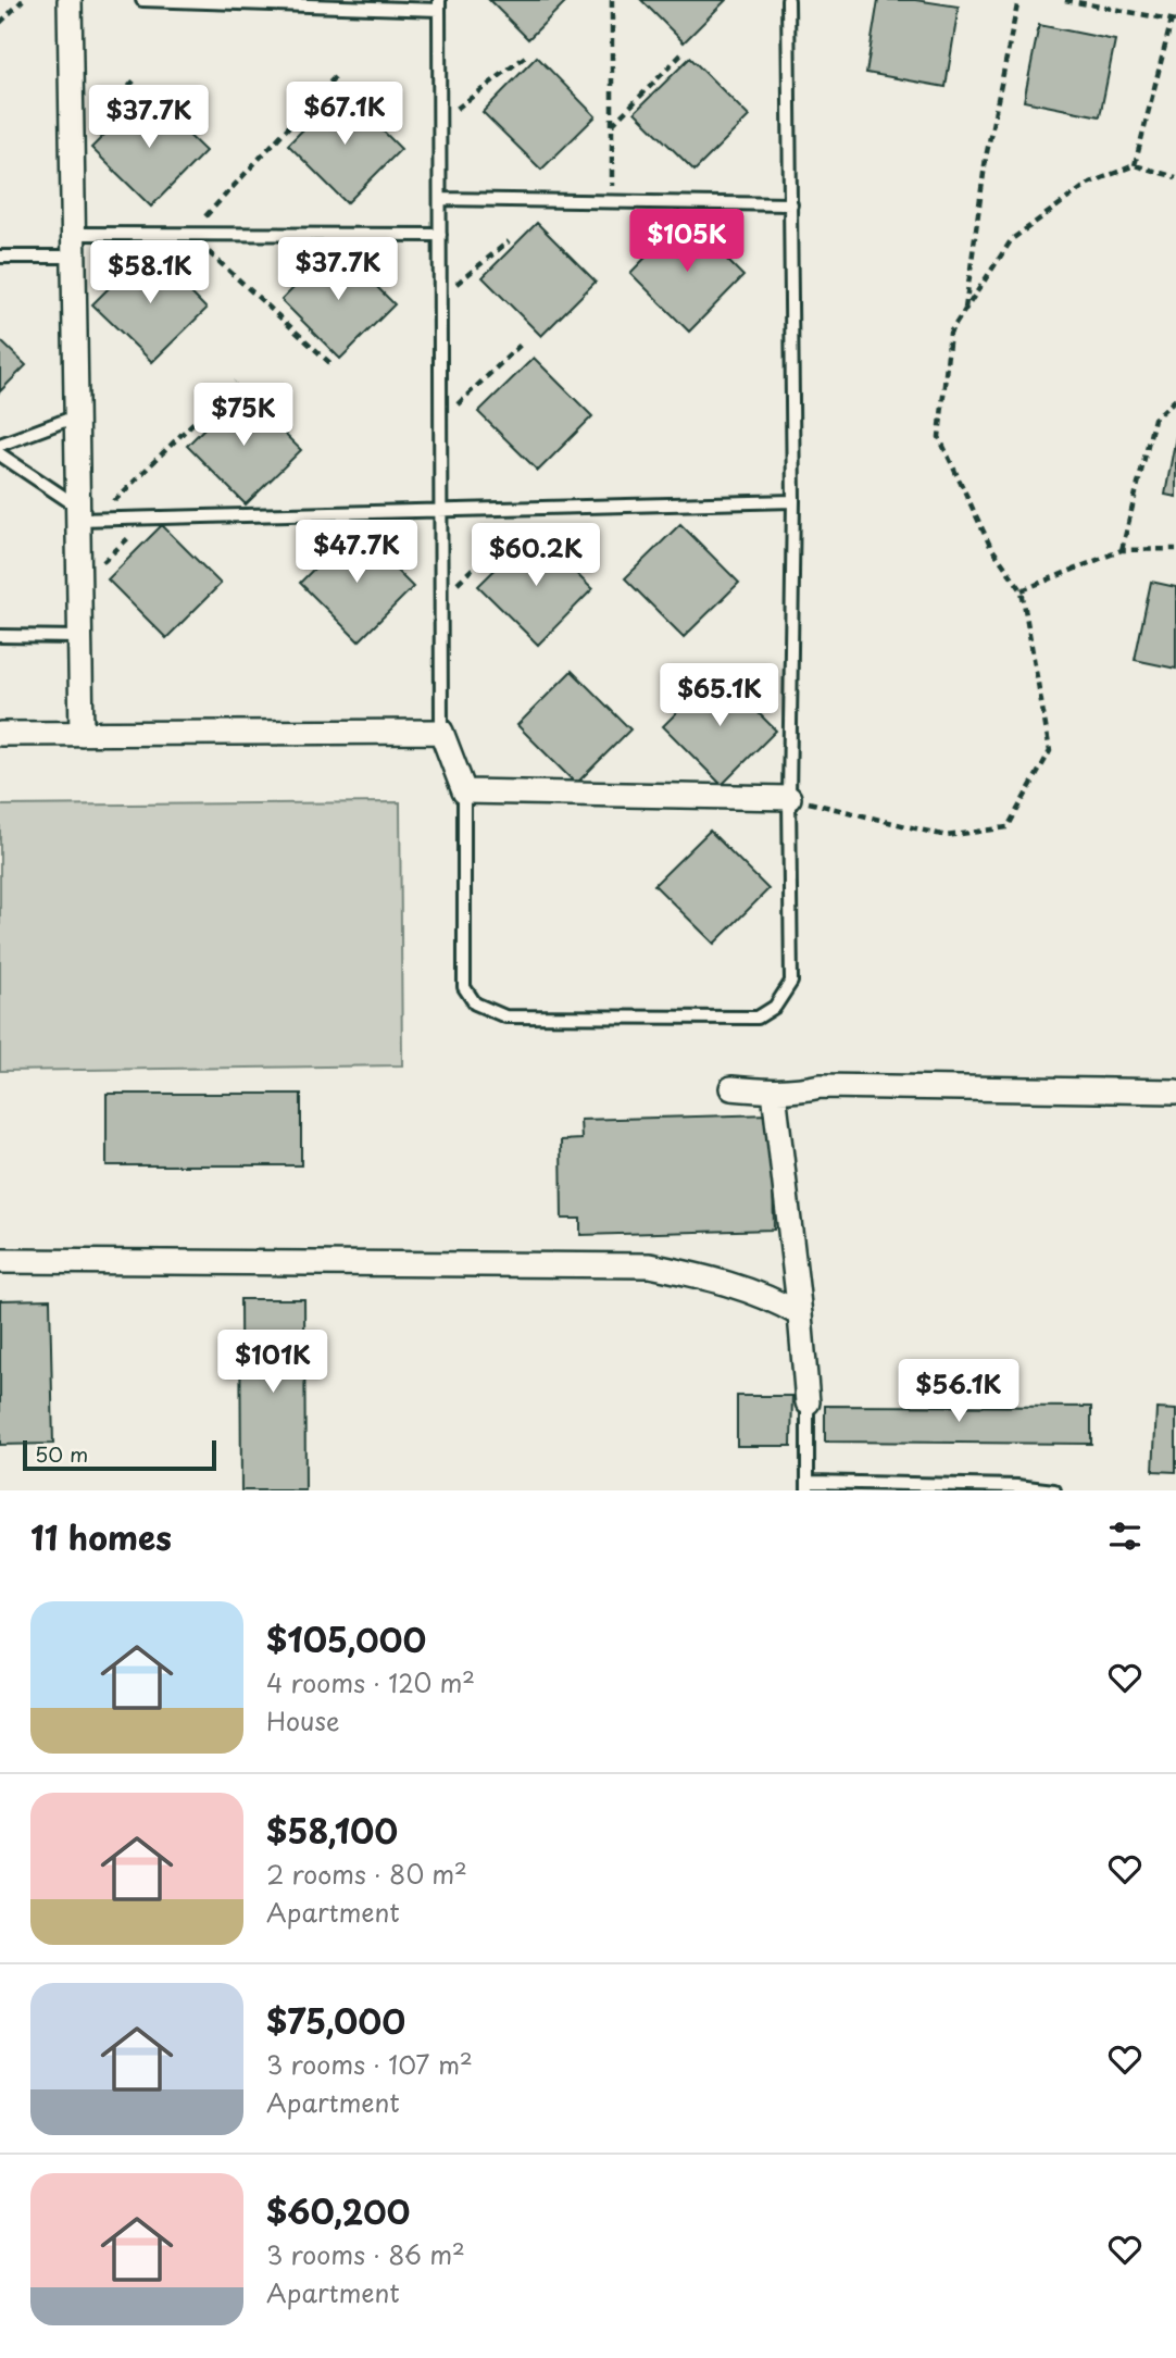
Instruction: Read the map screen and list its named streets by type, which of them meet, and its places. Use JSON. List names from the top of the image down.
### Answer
{
  "scale_bar": "50 m",
  "page": {
    "price": [
      "$67.1K",
      "$37.7K",
      "$105K",
      "$37.7K",
      "$58.1K",
      "$75K",
      "$47.7K",
      "$60.2K",
      "$65.1K",
      "$101K",
      "$56.1K"
    ],
    "scale": "50 m",
    "heading": "11 homes",
    "list": [
      {
        "name": "$105,000",
        "note": "4 rooms · 120 m² · House"
      },
      {
        "name": "$58,100",
        "note": "2 rooms · 80 m² · Apartment"
      },
      {
        "name": "$75,000",
        "note": "3 rooms · 107 m² · Apartment"
      },
      {
        "name": "$60,200",
        "note": "3 rooms · 86 m² · Apartment"
      }
    ]
  }
}
